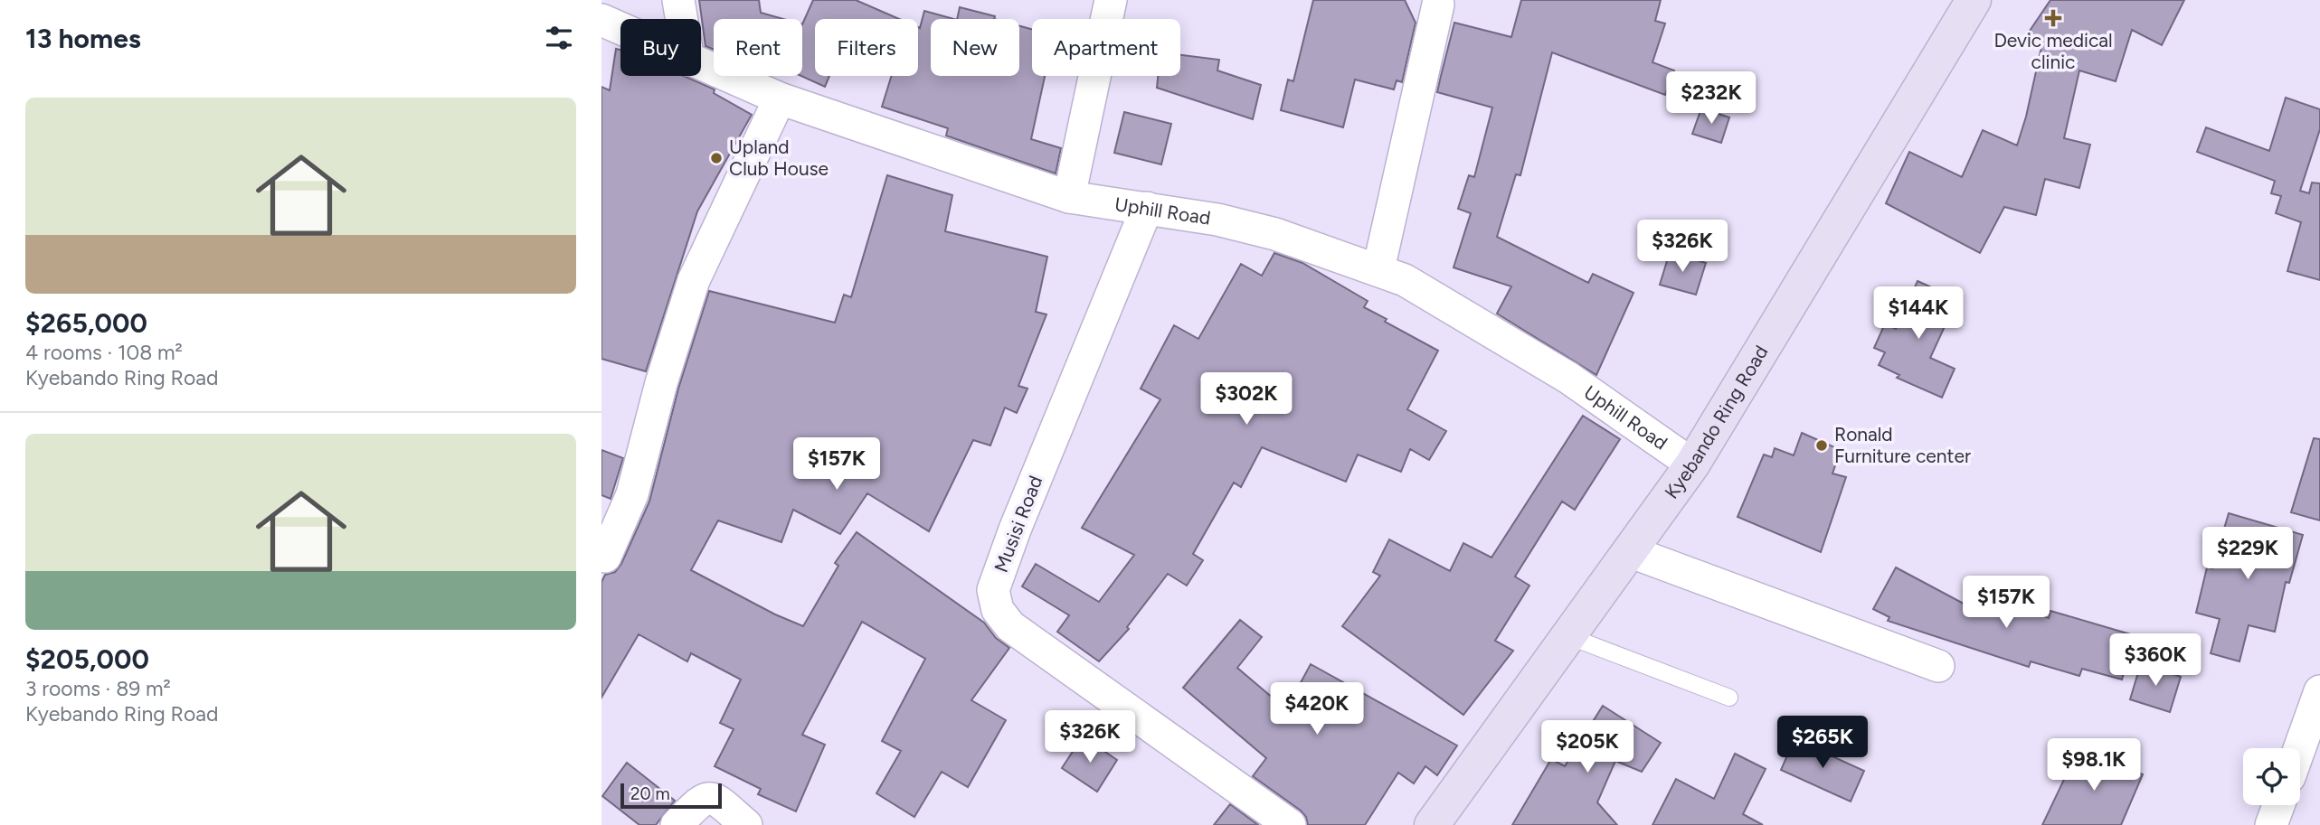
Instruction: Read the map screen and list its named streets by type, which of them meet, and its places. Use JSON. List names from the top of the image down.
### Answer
{
  "streets": {
    "street": ["Uphill Road", "Kyebando Ring Road", "Musisi Road"]
  },
  "crossings": [
    ["Uphill Road", "Kyebando Ring Road"],
    ["Uphill Road", "Musisi Road"]
  ],
  "places": {
    "health": ["Devic medical clinic"],
    "other": ["Upland Club House", "Ronald Furniture center"]
  },
  "scale_bar": "20 m",
  "page": {
    "heading": "13 homes",
    "chip": [
      "Buy",
      "Rent",
      "Filters",
      "New",
      "Apartment"
    ],
    "price": [
      "$232K",
      "$326K",
      "$144K",
      "$302K",
      "$157K",
      "$229K",
      "$157K",
      "$360K",
      "$420K",
      "$326K",
      "$265K",
      "$205K",
      "$98.1K"
    ],
    "list": [
      {
        "name": "$265,000",
        "note": "4 rooms · 108 m² · Kyebando Ring Road"
      },
      {
        "name": "$205,000",
        "note": "3 rooms · 89 m² · Kyebando Ring Road"
      }
    ],
    "scale": "20 m"
  }
}
